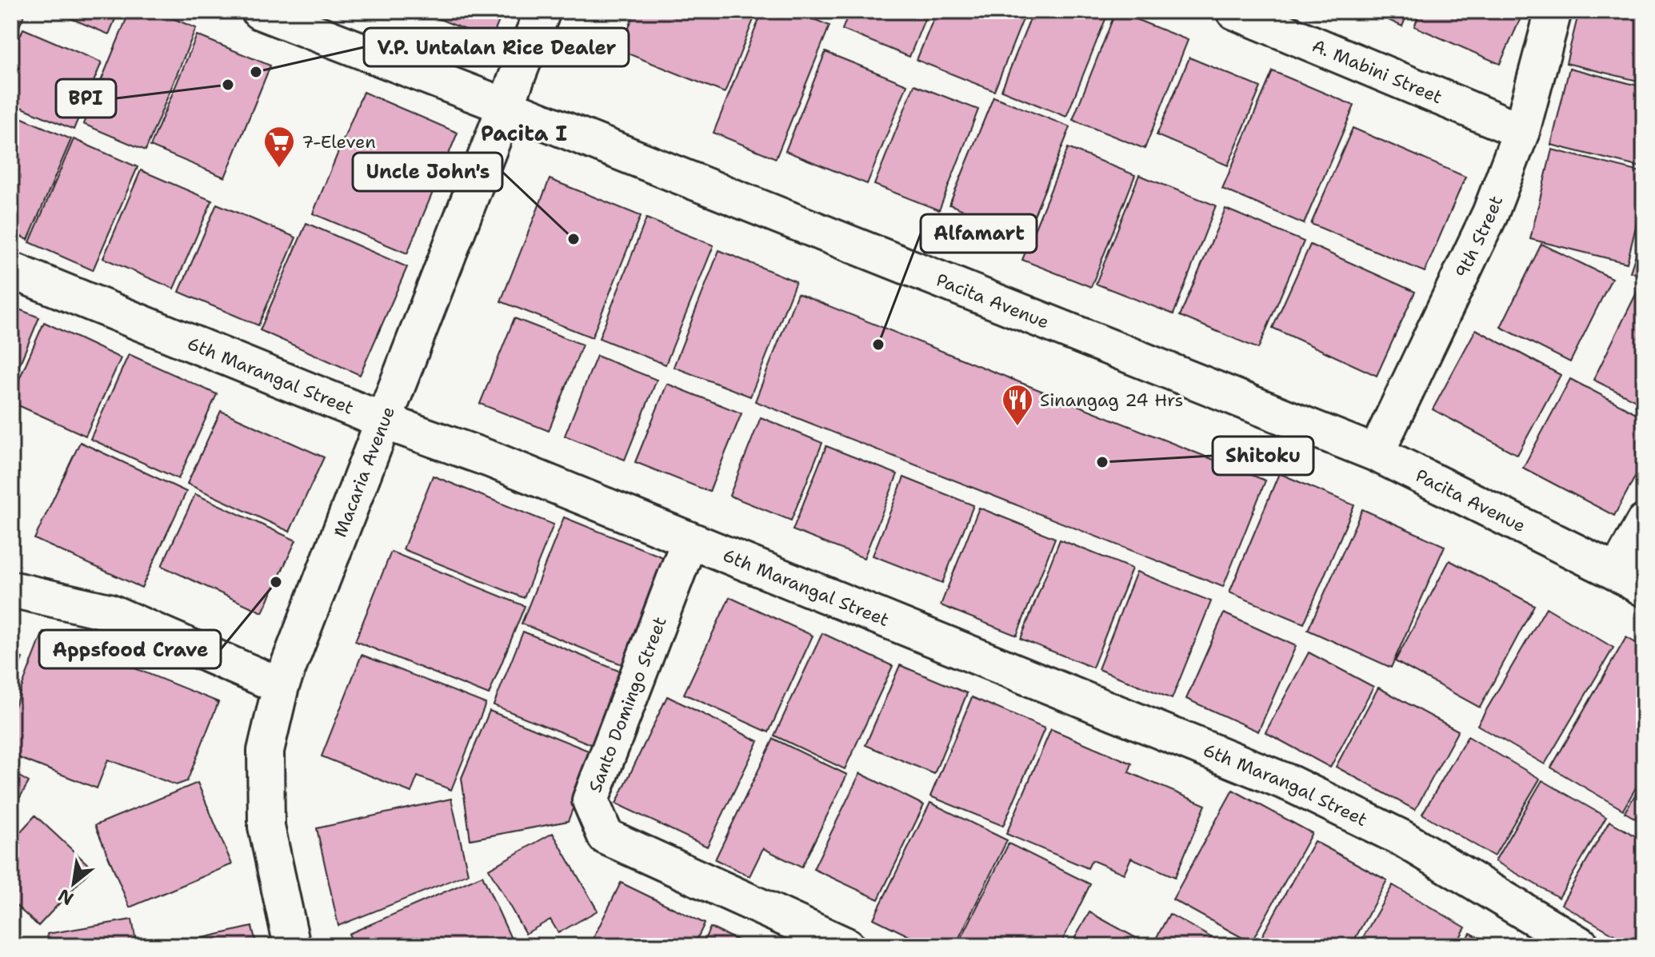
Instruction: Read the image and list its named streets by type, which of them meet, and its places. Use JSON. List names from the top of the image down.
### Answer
{
  "streets": {
    "street": [
      "A. Mabini Street",
      "9th Street",
      "Pacita Avenue",
      "6th Marangal Street",
      "Macaria Avenue",
      "Santo Domingo Street"
    ]
  },
  "crossings": [
    ["A. Mabini Street", "9th Street"],
    ["9th Street", "Pacita Avenue"],
    ["Pacita Avenue", "Macaria Avenue"],
    ["6th Marangal Street", "Macaria Avenue"],
    ["6th Marangal Street", "Santo Domingo Street"]
  ],
  "districts": ["Pacita I"],
  "places": {
    "other": [
      "V.P. Untalan Rice Dealer",
      "BPI",
      "Uncle John's",
      "Alfamart",
      "Shitoku",
      "Appsfood Crave"
    ],
    "supermarket": ["7-Eleven"],
    "restaurant": ["Sinangag 24 Hrs"]
  },
  "north": "bottom left"
}
